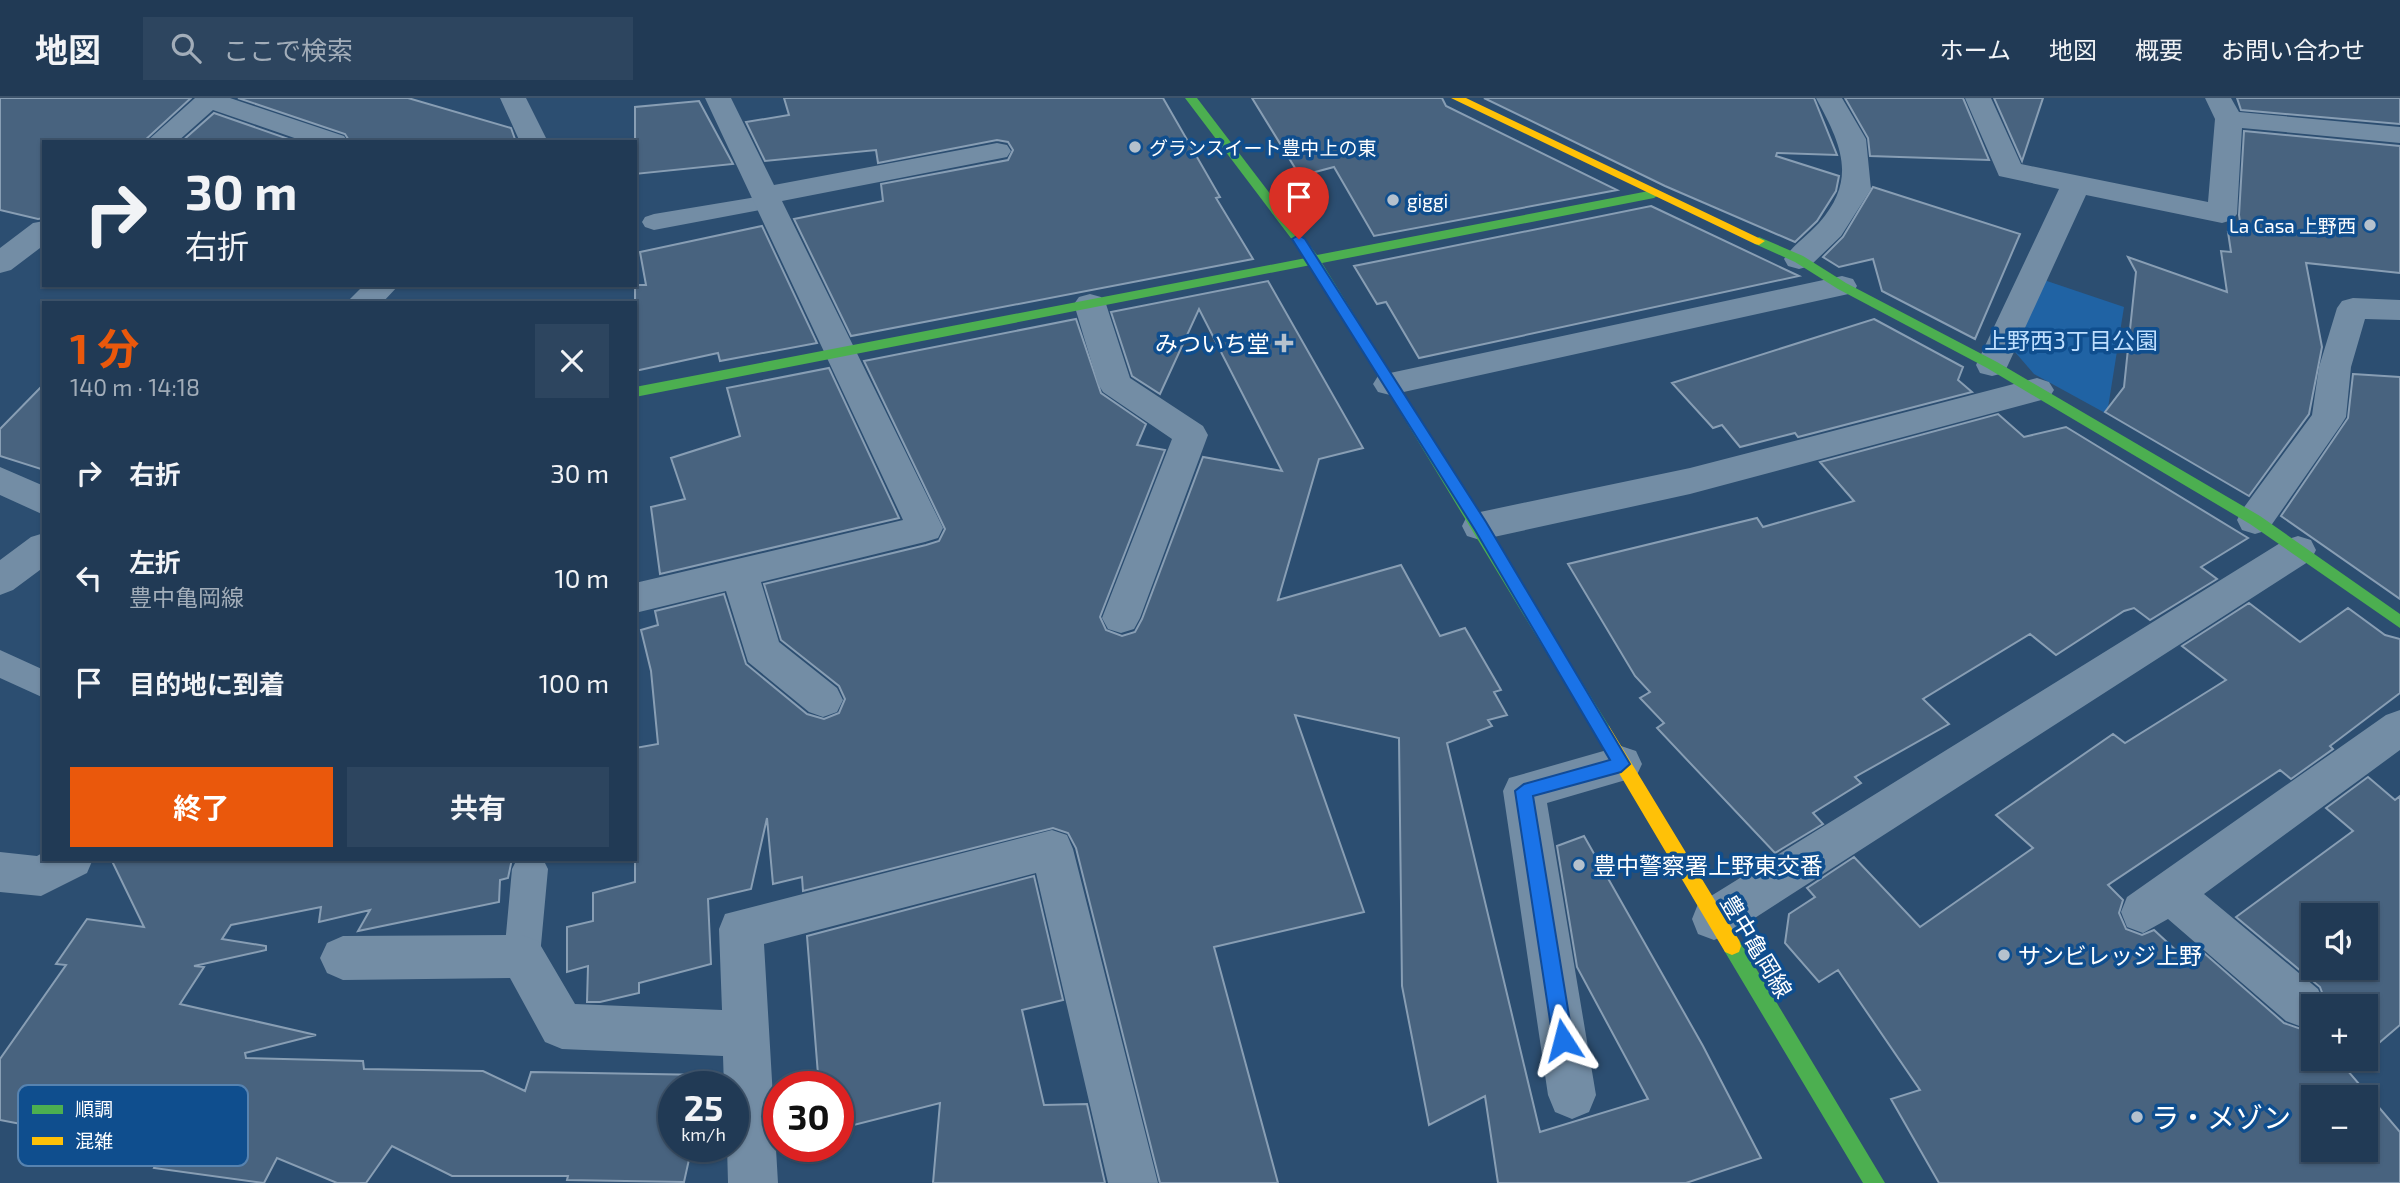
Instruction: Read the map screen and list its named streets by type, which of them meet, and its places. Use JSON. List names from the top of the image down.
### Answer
{
  "streets": {
    "street": ["豊中亀岡線"]
  },
  "parks": ["上野西3丁目公園"],
  "places": {
    "other": [
      "グランスイート豊中上の東",
      "giggi",
      "La Casa 上野西",
      "豊中警察署上野東交番",
      "サンビレッジ上野",
      "ラ・メゾン"
    ],
    "health": ["みついち堂"]
  },
  "legend": ["順調", "混雑"],
  "page": {
    "header": "地図",
    "search": "ここで検索",
    "nav": [
      "ホーム",
      "地図",
      "概要",
      "お問い合わせ"
    ],
    "turn": ["30 m", "右折"],
    "heading": ["1 分", "140 m · 14:18"],
    "list": [
      {
        "name": "右折",
        "value": "30 m"
      },
      {
        "name": "左折",
        "note": "豊中亀岡線",
        "value": "10 m"
      },
      {
        "name": "目的地に到着",
        "value": "100 m"
      }
    ],
    "buttons": ["終了", "共有"],
    "map_buttons": ["+", "−"],
    "speed": "25 km/h",
    "limit": "30"
  }
}
